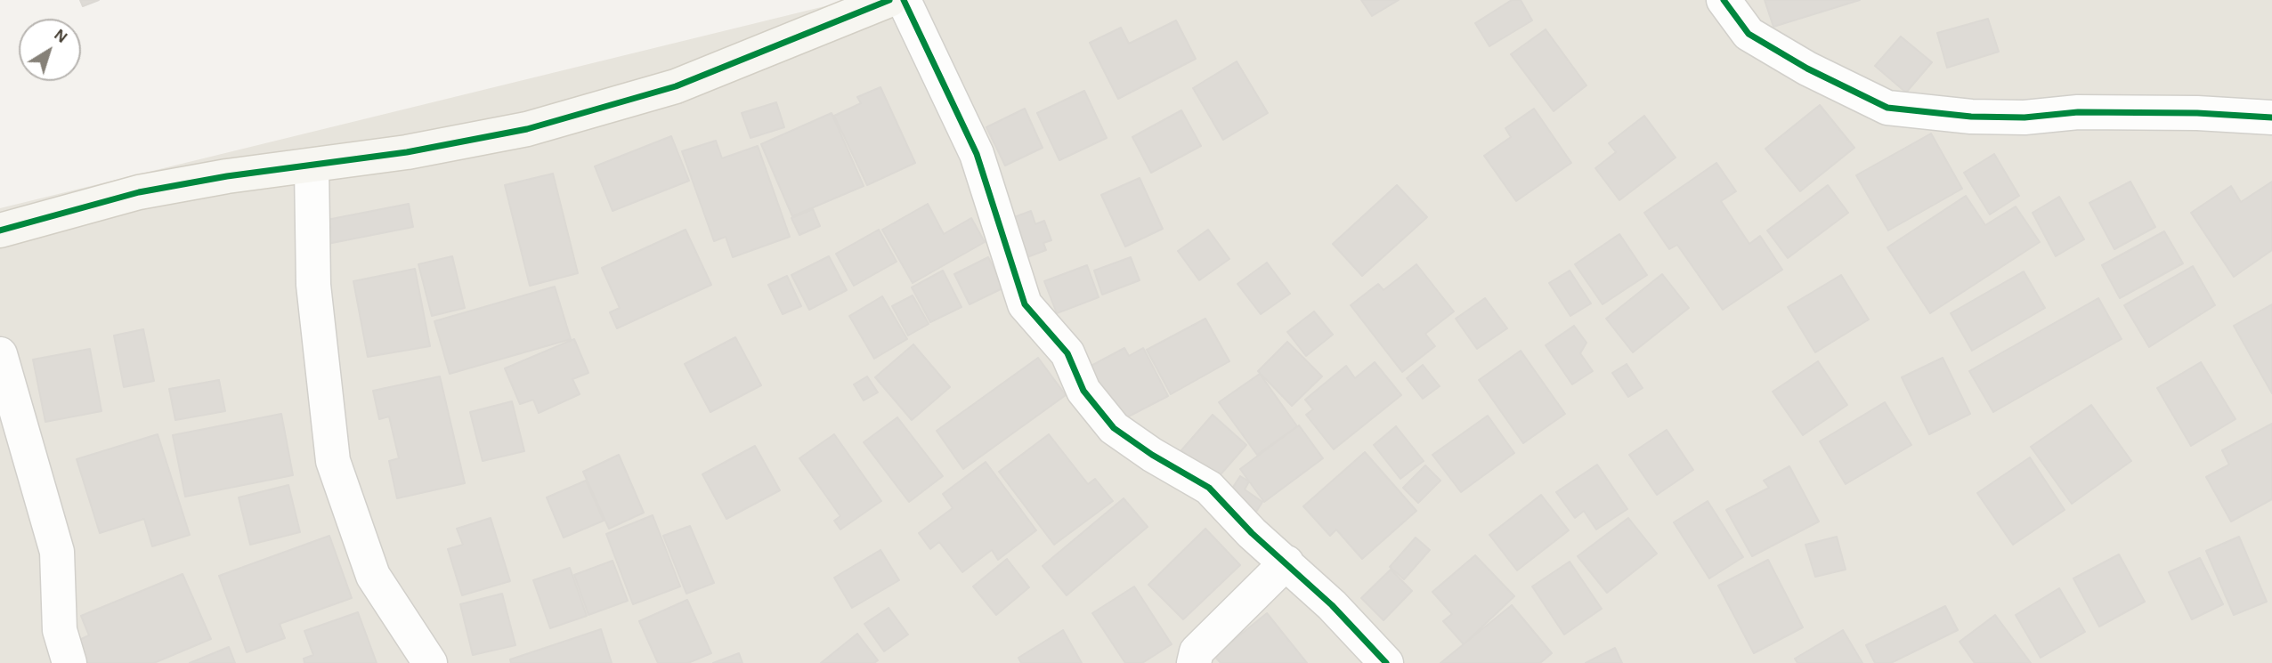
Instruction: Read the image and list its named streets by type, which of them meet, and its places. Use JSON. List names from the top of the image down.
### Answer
{
  "north": "top right"
}
